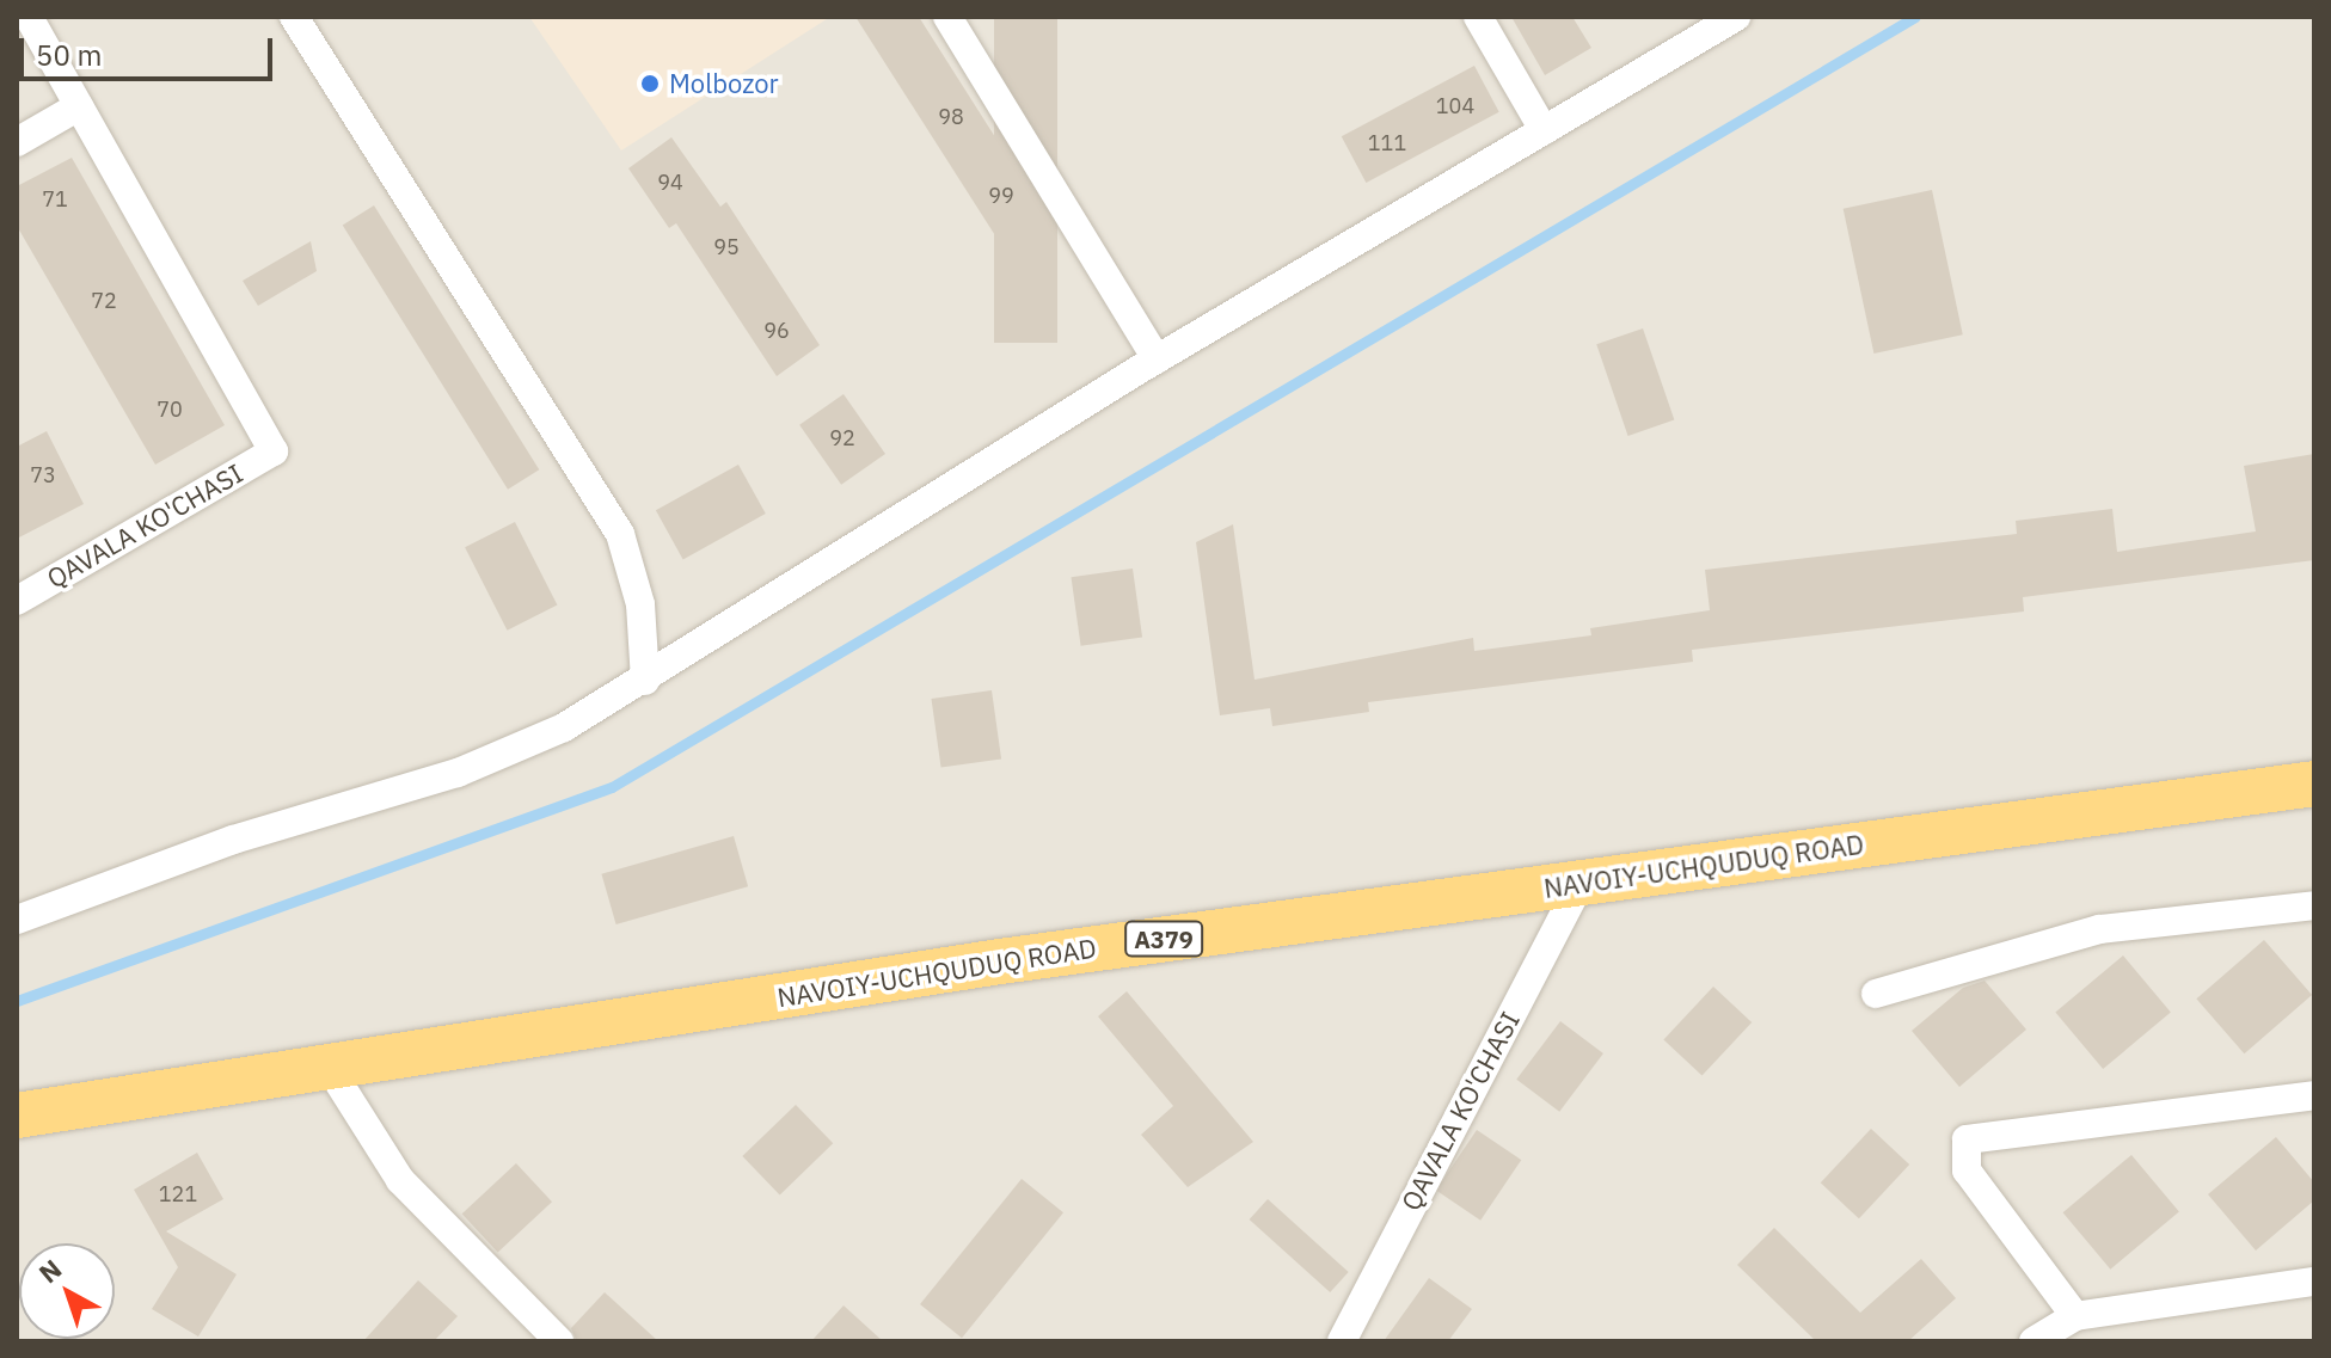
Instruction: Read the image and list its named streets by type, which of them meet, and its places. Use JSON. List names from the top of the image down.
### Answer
{
  "streets": {
    "highway": ["NAVOIY-UCHQUDUQ ROAD", "A379"],
    "street": ["QAVALA KO'CHASI"]
  },
  "crossings": [
    ["QAVALA KO'CHASI", "NAVOIY-UCHQUDUQ ROAD"]
  ],
  "places": ["Molbozor"],
  "house_numbers": [
    "104",
    "98",
    "111",
    "94",
    "99",
    "71",
    "95",
    "72",
    "96",
    "70",
    "92",
    "73",
    "121"
  ],
  "scale_bar": "50 m",
  "north": "top left"
}
